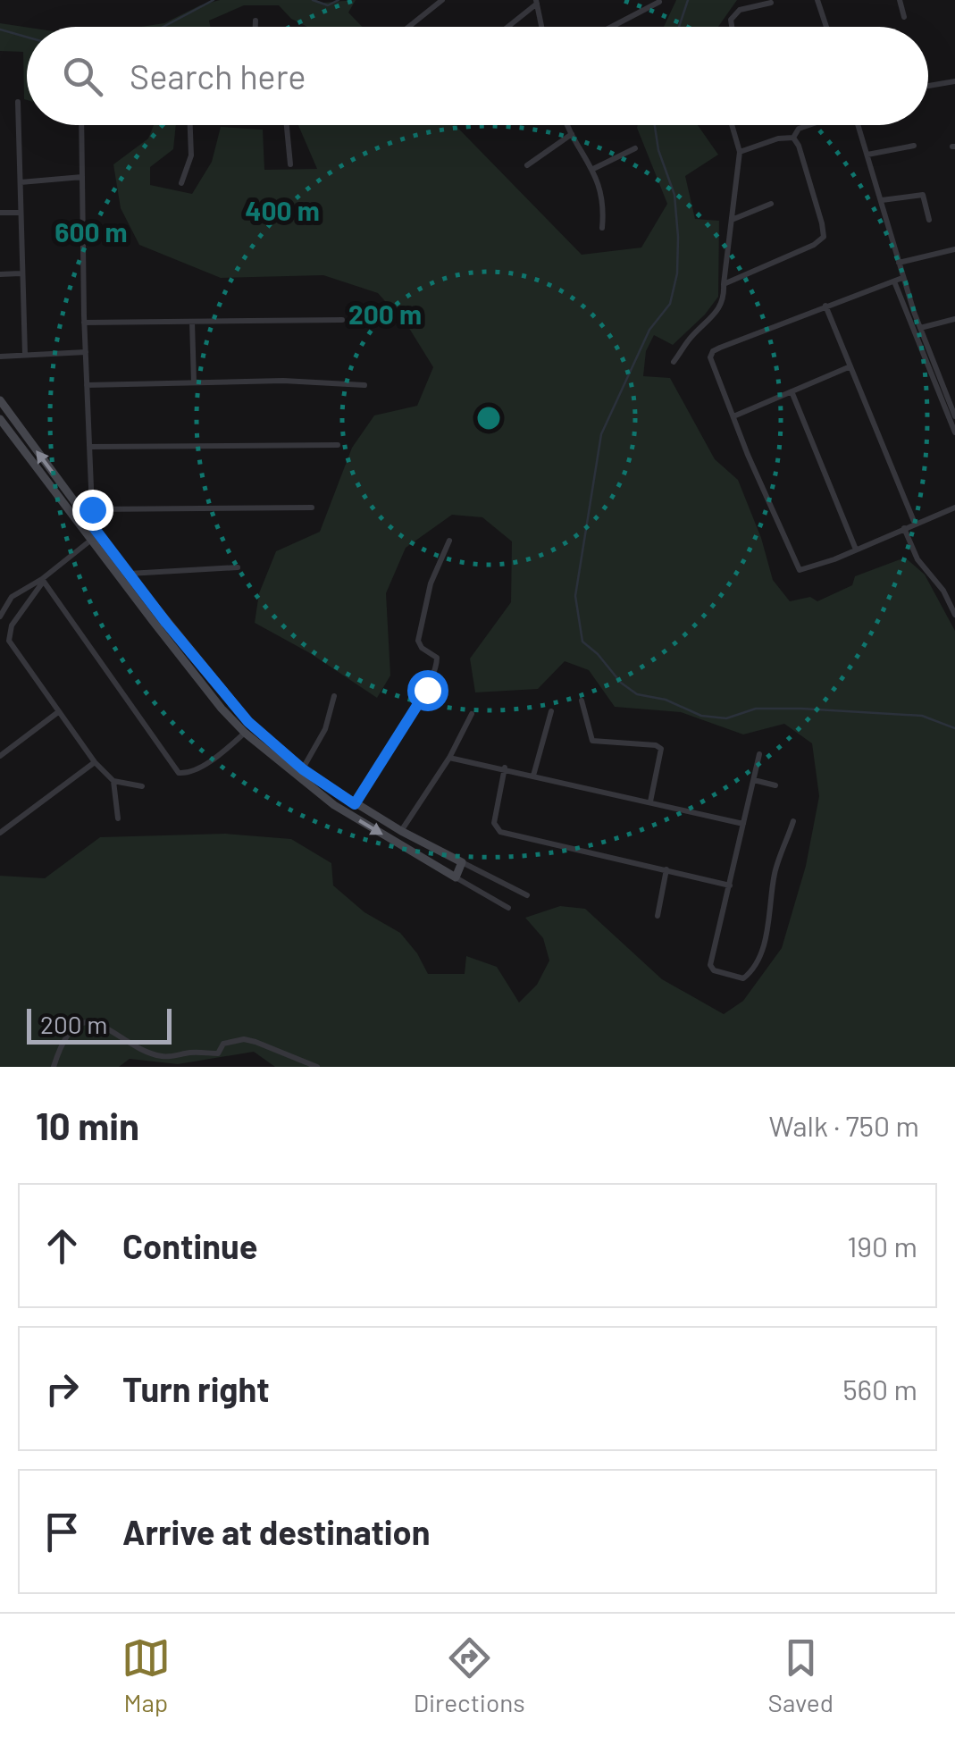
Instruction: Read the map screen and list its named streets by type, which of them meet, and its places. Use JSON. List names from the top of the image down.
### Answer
{
  "scale_bar": "200 m",
  "page": {
    "search": "Search here",
    "scale": "200 m",
    "heading": ["10 min", "Walk · 750 m"],
    "list": [
      ["Continue", "190 m"],
      ["Turn right", "560 m"],
      "Arrive at destination"
    ],
    "nav": ["Map", "Directions", "Saved"]
  },
  "rings": ["400 m", "600 m", "200 m"]
}
